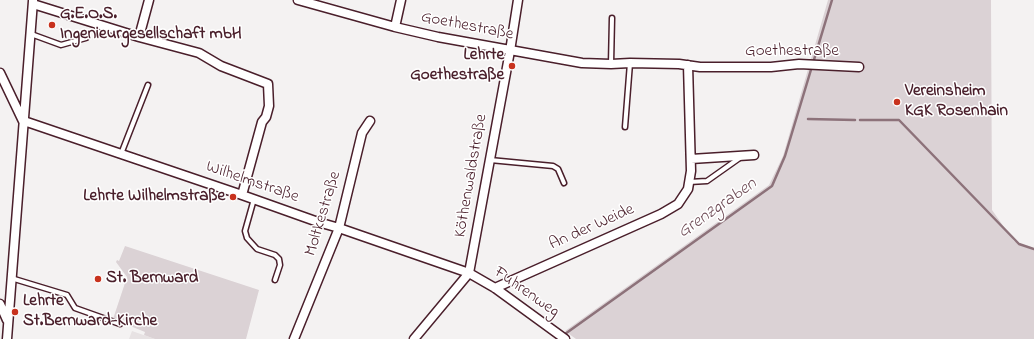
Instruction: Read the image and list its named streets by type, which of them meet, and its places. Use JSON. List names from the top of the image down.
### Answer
{
  "streets": {
    "street": [
      "Goethestraße",
      "Köthenwaldstraße",
      "Wilhelmstraße",
      "Moltkestraße",
      "An der Weide",
      "Fuhrenweg"
    ]
  },
  "crossings": [
    ["Goethestraße", "Köthenwaldstraße"],
    ["Goethestraße", "An der Weide"],
    ["Köthenwaldstraße", "Wilhelmstraße"],
    ["Köthenwaldstraße", "Fuhrenweg"],
    ["Wilhelmstraße", "Moltkestraße"],
    ["Wilhelmstraße", "Fuhrenweg"],
    ["An der Weide", "Fuhrenweg"]
  ],
  "water": ["Grenzgraben"],
  "places": [
    "G.E.O.S. Ingenieurgesellschaft mbH",
    "Lehrte Goethestraße",
    "Vereinsheim KGK Rosenhain",
    "Lehrte Wilhelmstraße",
    "St. Bernward",
    "Lehrte St.Bernward-Kirche"
  ]
}
